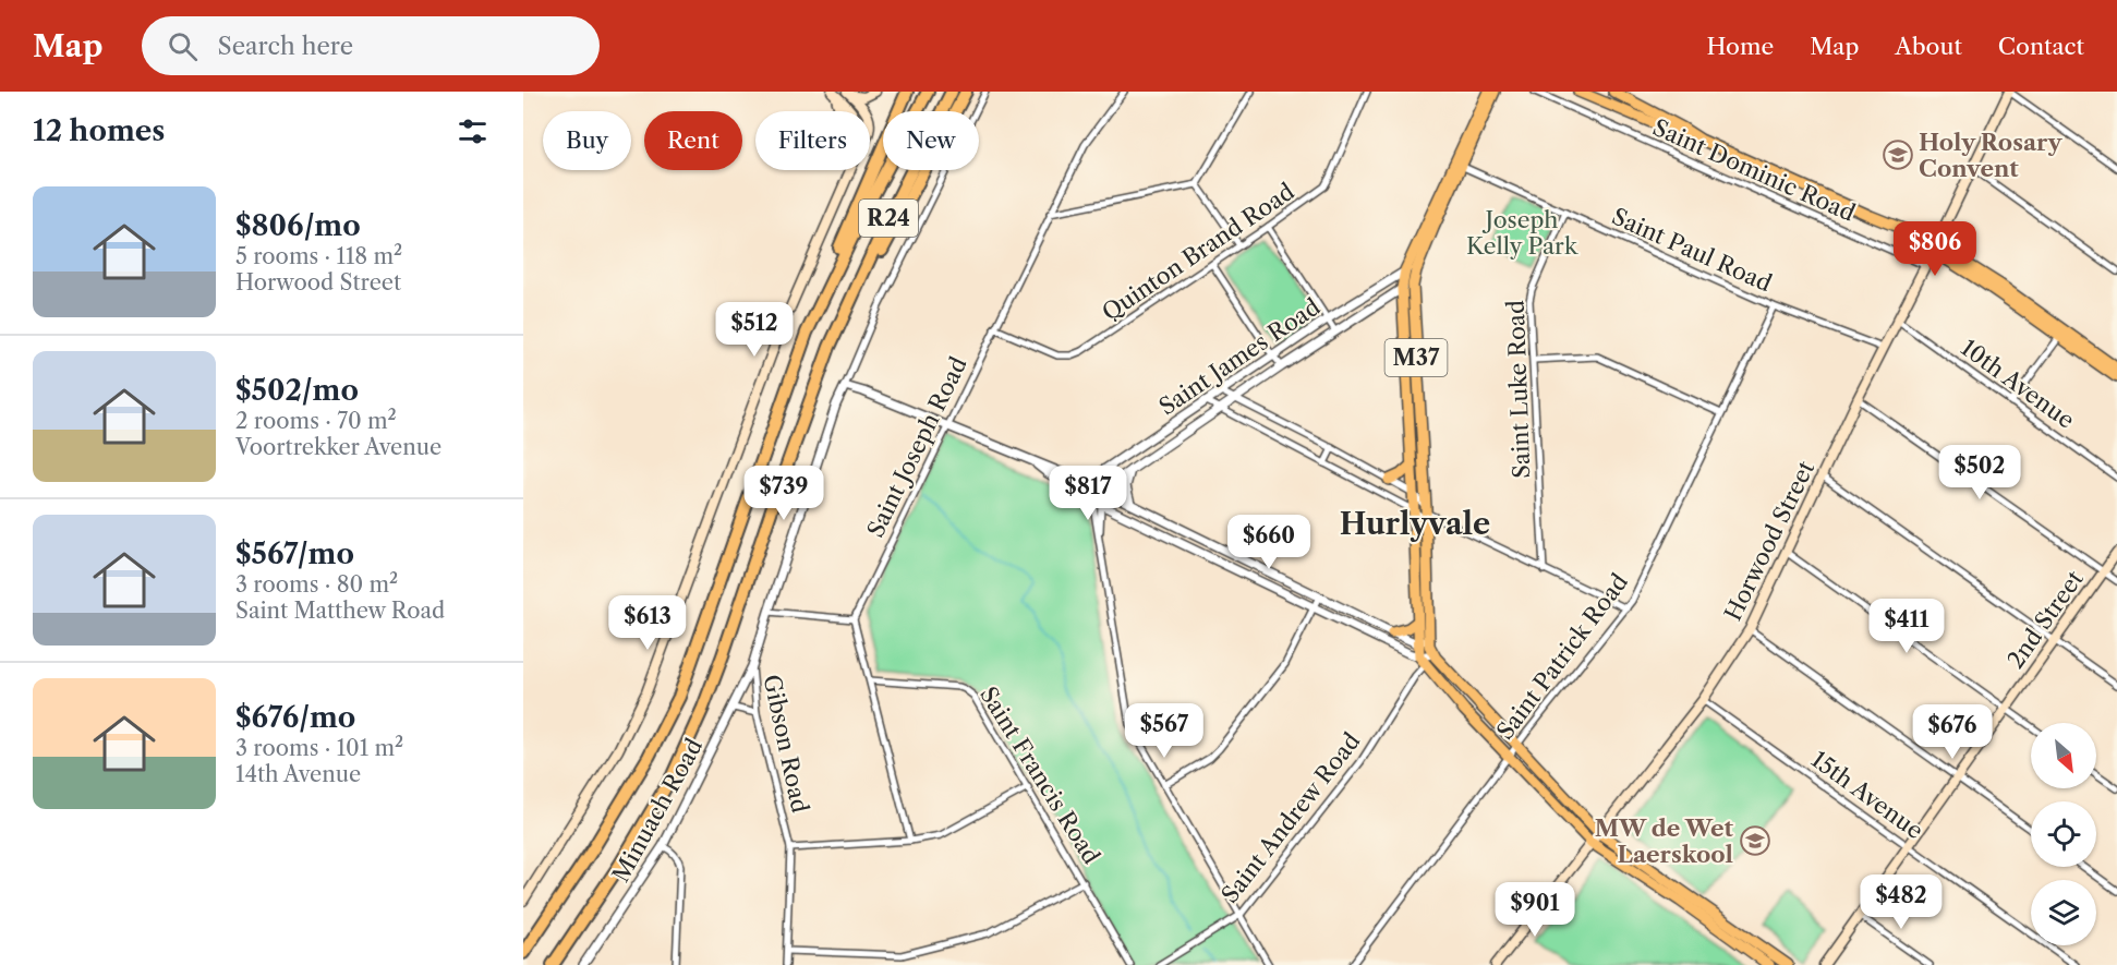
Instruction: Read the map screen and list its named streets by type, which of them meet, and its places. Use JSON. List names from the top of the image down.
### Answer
{
  "streets": {
    "highway": ["R24"],
    "main road": ["M37", "Horwood Street", "2nd Street"],
    "street": [
      "Saint Dominic Road",
      "Saint Paul Road",
      "Quinton Brand Road",
      "Saint James Road",
      "10th Avenue",
      "Saint Luke Road",
      "Saint Joseph Road",
      "Saint Patrick Road",
      "Gibson Road",
      "Saint Francis Road",
      "15th Avenue",
      "Minuach Road",
      "Saint Andrew Road"
    ]
  },
  "crossings": [
    ["Saint Dominic Road", "Horwood Street"],
    ["Saint Paul Road", "M37"],
    ["Saint Paul Road", "Saint Luke Road"],
    ["Saint Paul Road", "Horwood Street"],
    ["Saint Paul Road", "Saint Patrick Road"],
    ["Quinton Brand Road", "Saint Joseph Road"],
    ["Saint James Road", "M37"],
    ["M37", "Horwood Street"],
    ["M37", "Saint Patrick Road"],
    ["M37", "Saint Andrew Road"],
    ["10th Avenue", "Horwood Street"],
    ["Horwood Street", "15th Avenue"],
    ["2nd Street", "15th Avenue"],
    ["Gibson Road", "Minuach Road"]
  ],
  "districts": ["Hurlyvale"],
  "parks": ["Joseph Kelly Park"],
  "places": {
    "school or university": ["Holy Rosary Convent", "MW de Wet Laerskool"]
  },
  "north": "bottom right",
  "page": {
    "header": "Map",
    "search": "Search here",
    "nav": [
      "Home",
      "Map",
      "About",
      "Contact"
    ],
    "heading": "12 homes",
    "chip": [
      "Buy",
      "Rent",
      "Filters",
      "New"
    ],
    "list": [
      {
        "name": "$806/mo",
        "note": "5 rooms · 118 m² · Horwood Street"
      },
      {
        "name": "$502/mo",
        "note": "2 rooms · 70 m² · Voortrekker Avenue"
      },
      {
        "name": "$567/mo",
        "note": "3 rooms · 80 m² · Saint Matthew Road"
      },
      {
        "name": "$676/mo",
        "note": "3 rooms · 101 m² · 14th Avenue"
      }
    ],
    "price": [
      "$806",
      "$512",
      "$502",
      "$739",
      "$817",
      "$660",
      "$613",
      "$411",
      "$567",
      "$676",
      "$482",
      "$901"
    ]
  }
}
